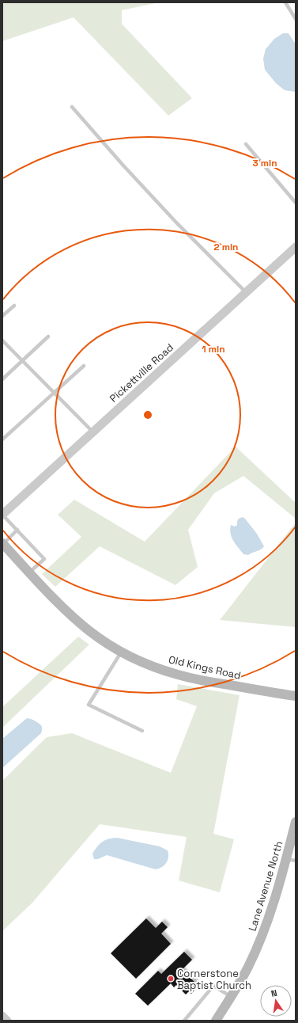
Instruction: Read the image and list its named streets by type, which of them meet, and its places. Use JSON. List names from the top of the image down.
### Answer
{
  "streets": {
    "main road": ["Old Kings Road", "Lane Avenue North"],
    "street": ["Pickettville Road"]
  },
  "places": ["Cornerstone Baptist Church"],
  "north": "top",
  "rings": ["3 min", "2 min", "1 min"]
}
